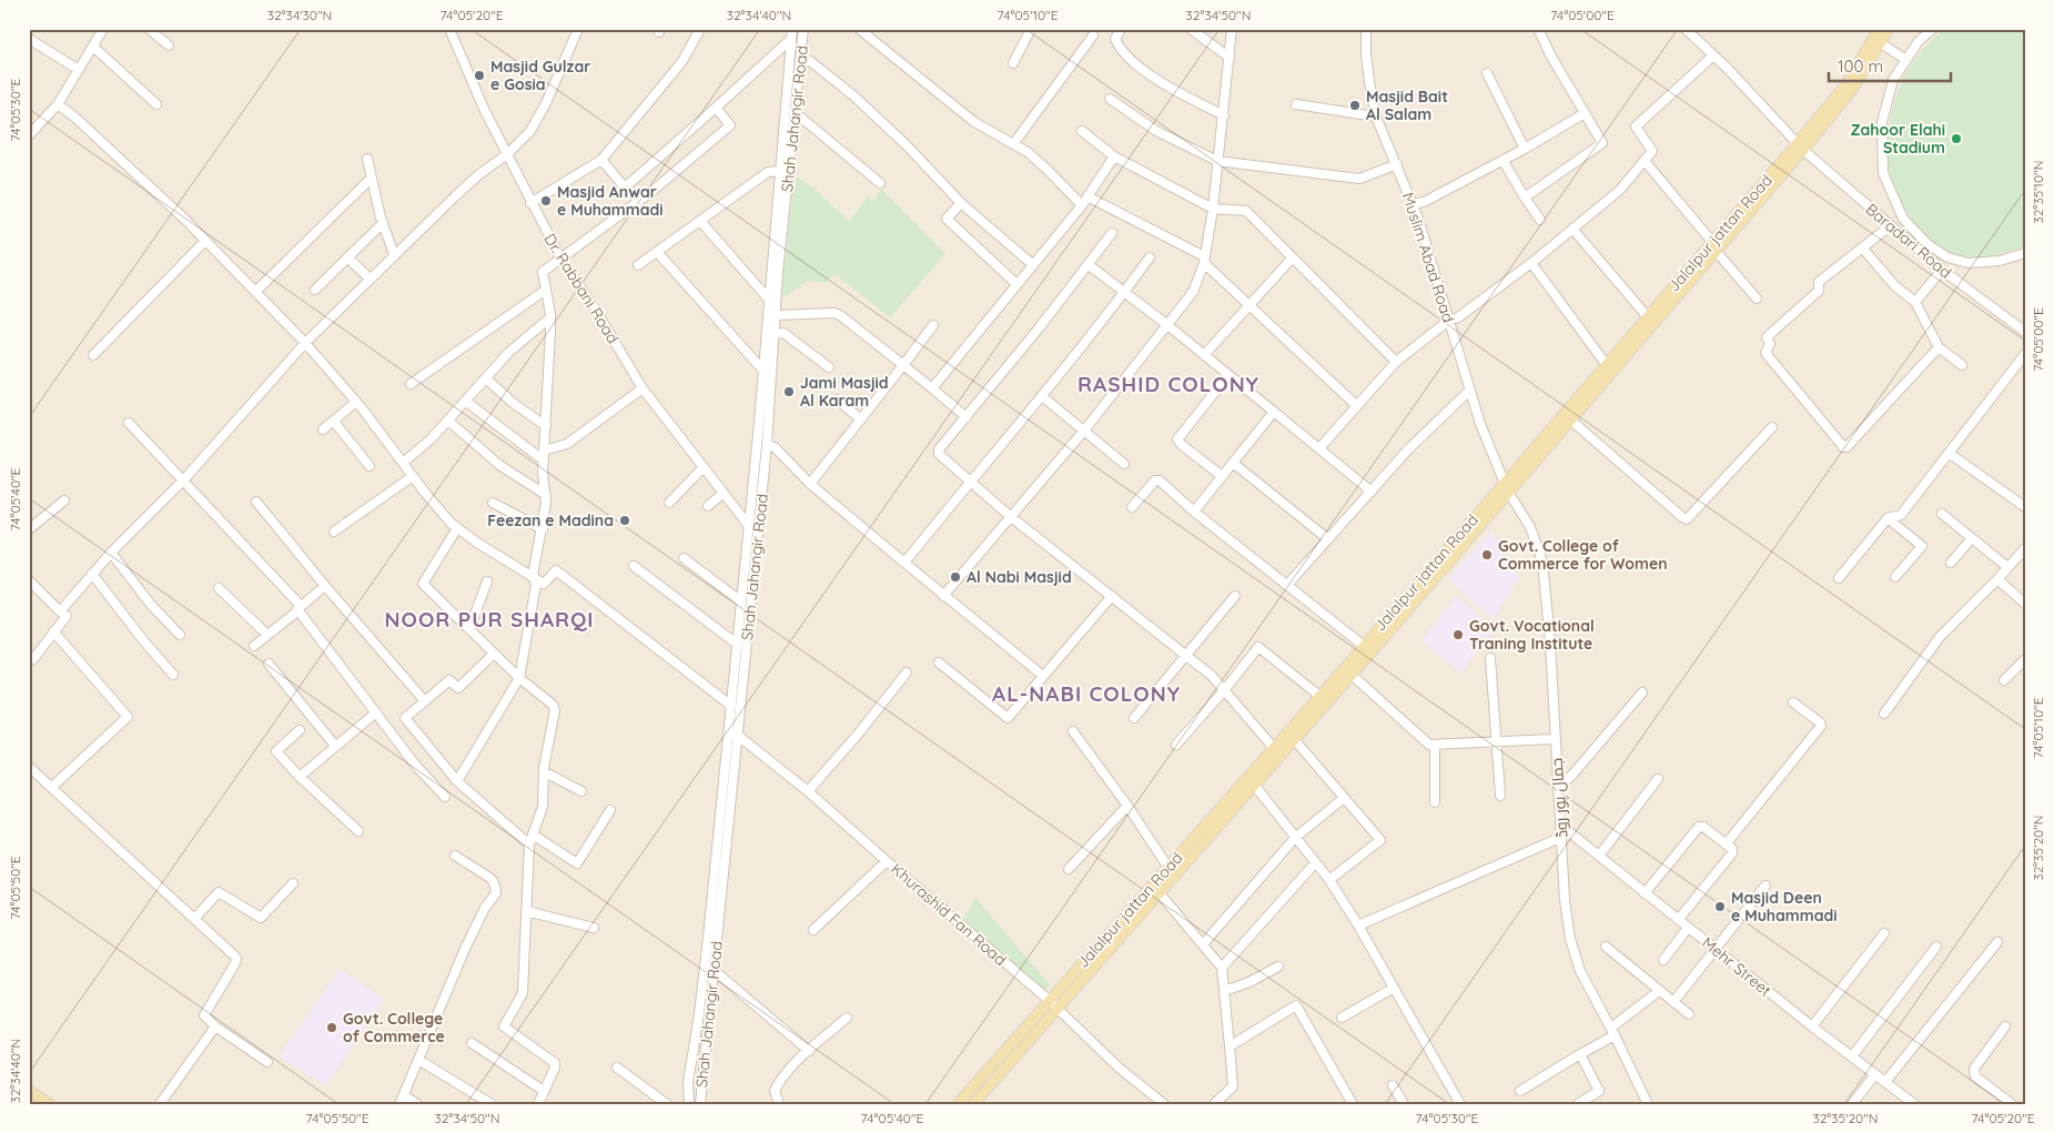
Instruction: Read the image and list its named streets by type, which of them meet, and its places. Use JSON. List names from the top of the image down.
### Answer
{
  "streets": {
    "main road": ["Jalalpur jattan Road"],
    "street": [
      "Shah Jahangir Road",
      "Baradari Road",
      "Muslim Abad Road",
      "Dr. Rabbani Road",
      "جمال پور روڈ",
      "Khurashid Fan Road",
      "Mehr Street"
    ]
  },
  "crossings": [
    ["Shah Jahangir Road", "Dr. Rabbani Road"],
    ["Shah Jahangir Road", "Khurashid Fan Road"],
    ["Jalalpur jattan Road", "Baradari Road"],
    ["Jalalpur jattan Road", "Muslim Abad Road"],
    ["Jalalpur jattan Road", "جمال پور روڈ"],
    ["Jalalpur jattan Road", "Khurashid Fan Road"],
    ["Muslim Abad Road", "جمال پور روڈ"],
    ["جمال پور روڈ", "Mehr Street"]
  ],
  "districts": ["RASHID COLONY", "NOOR PUR SHARQI", "AL-NABI COLONY"],
  "places": [
    "Masjid Gulzar e Gosia",
    "Masjid Bait Al Salam",
    "Zahoor Elahi Stadium",
    "Masjid Anwar e Muhammadi",
    "Jami Masjid Al Karam",
    "Feezan e Madina",
    "Govt. College of Commerce for Women",
    "Al Nabi Masjid",
    "Govt. Vocational Traning Institute",
    "Masjid Deen e Muhammadi",
    "Govt. College of Commerce"
  ],
  "scale_bar": "100 m",
  "coordinates": [
    "32°34'30\"N",
    "74°05'20\"E",
    "32°34'40\"N",
    "74°05'10\"E",
    "32°34'50\"N",
    "74°05'00\"E",
    "74°05'30\"E",
    "32°35'10\"N",
    "74°05'40\"E",
    "32°35'20\"N",
    "74°05'50\"E"
  ]
}
